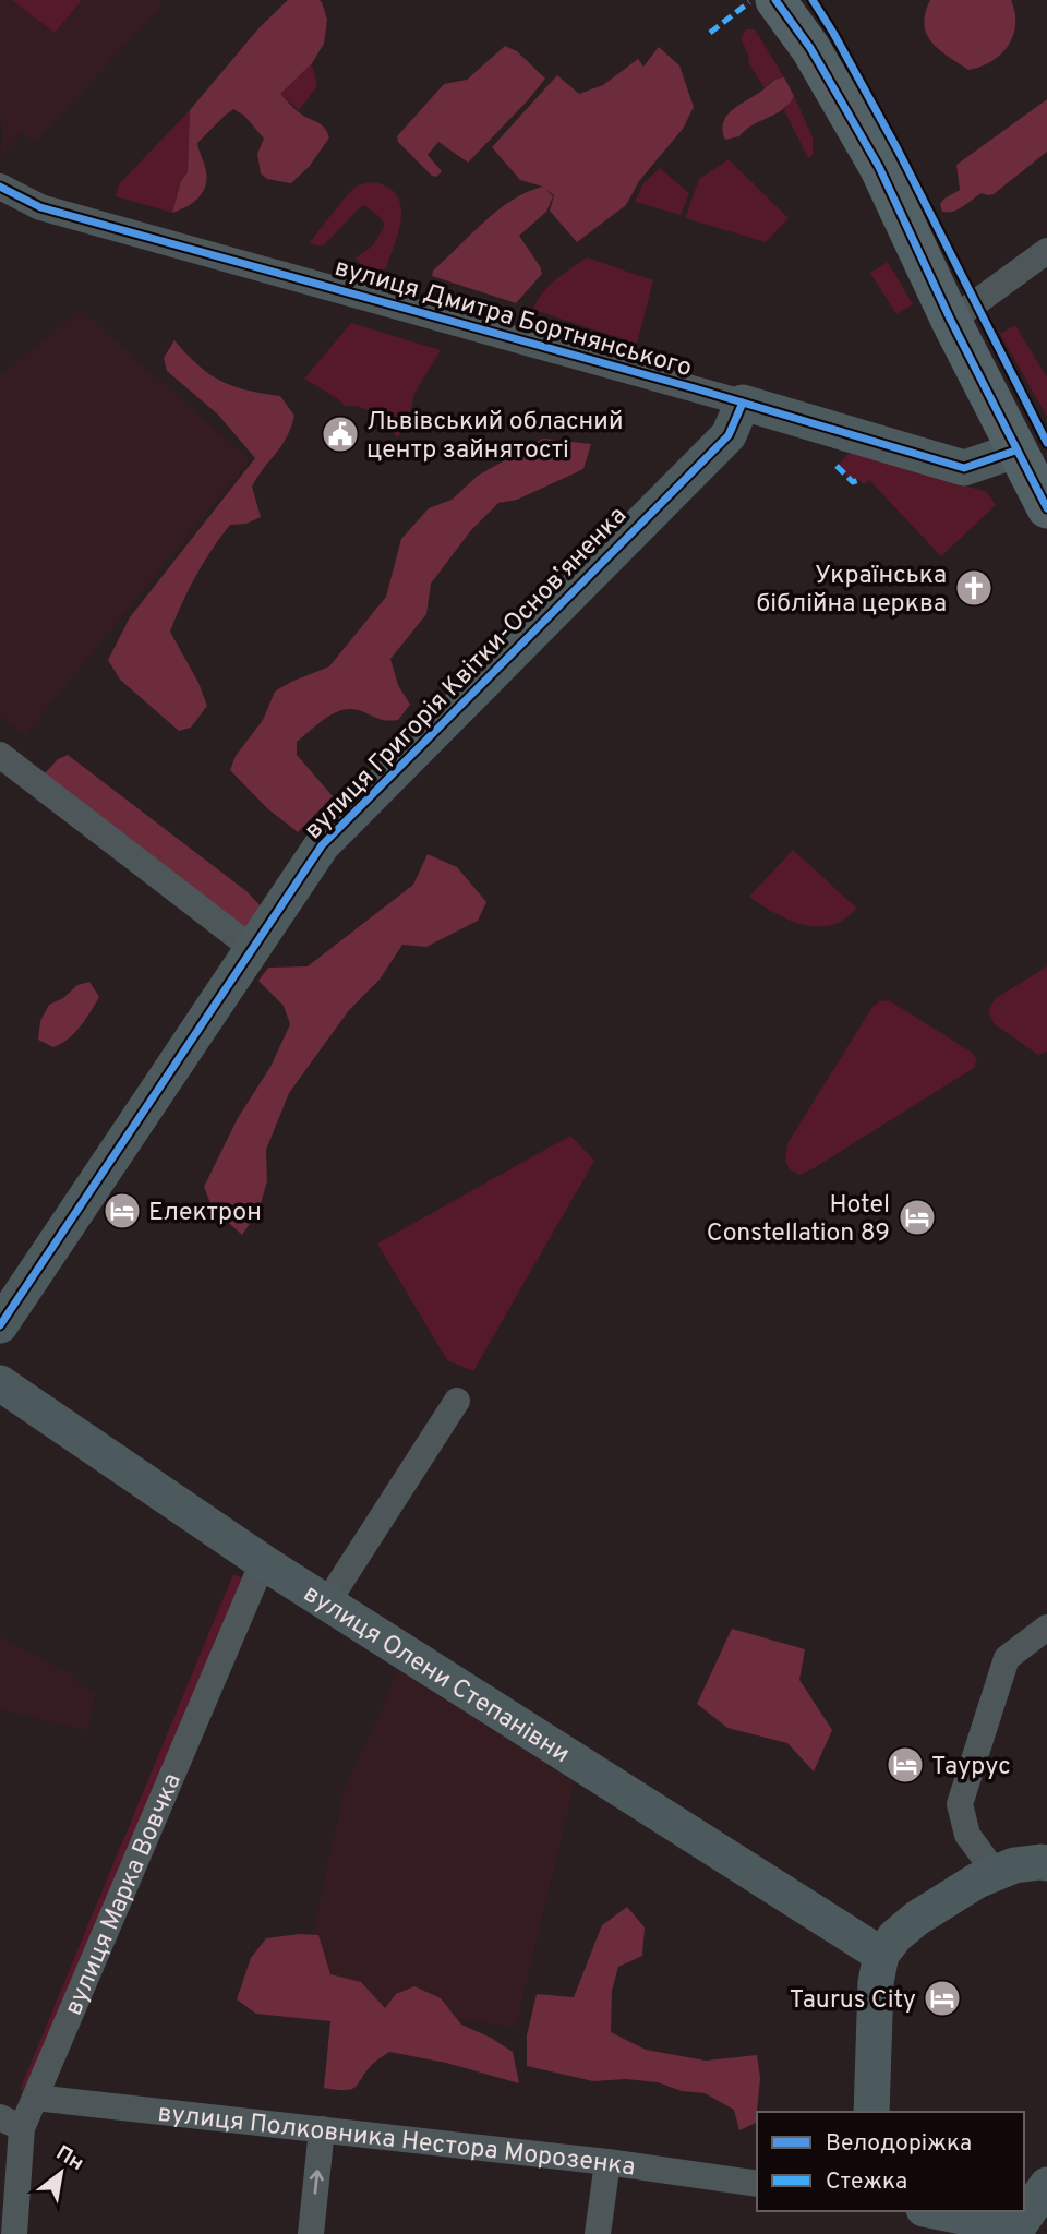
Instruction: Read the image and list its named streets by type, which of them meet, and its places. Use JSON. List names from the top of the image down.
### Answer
{
  "streets": {
    "street": [
      "вулиця Дмитра Бортнянського",
      "вулиця Григорія Квітки-Основʼяненка",
      "вулиця Олени Степанівни",
      "вулиця Марка Вовчка",
      "вулиця Полковника Нестора Морозенка"
    ]
  },
  "crossings": [
    ["вулиця Дмитра Бортнянського", "вулиця Григорія Квітки-Основʼяненка"],
    ["вулиця Олени Степанівни", "вулиця Марка Вовчка"],
    ["вулиця Марка Вовчка", "вулиця Полковника Нестора Морозенка"]
  ],
  "places": {
    "public building": ["Львівський обласний центр зайнятості"],
    "church": ["Українська біблійна церква"],
    "hotel": [
      "Електрон",
      "Hotel Constellation 89",
      "Таурус",
      "Taurus City"
    ]
  },
  "legend": ["Велодоріжка", "Стежка"],
  "north": "top right"
}
